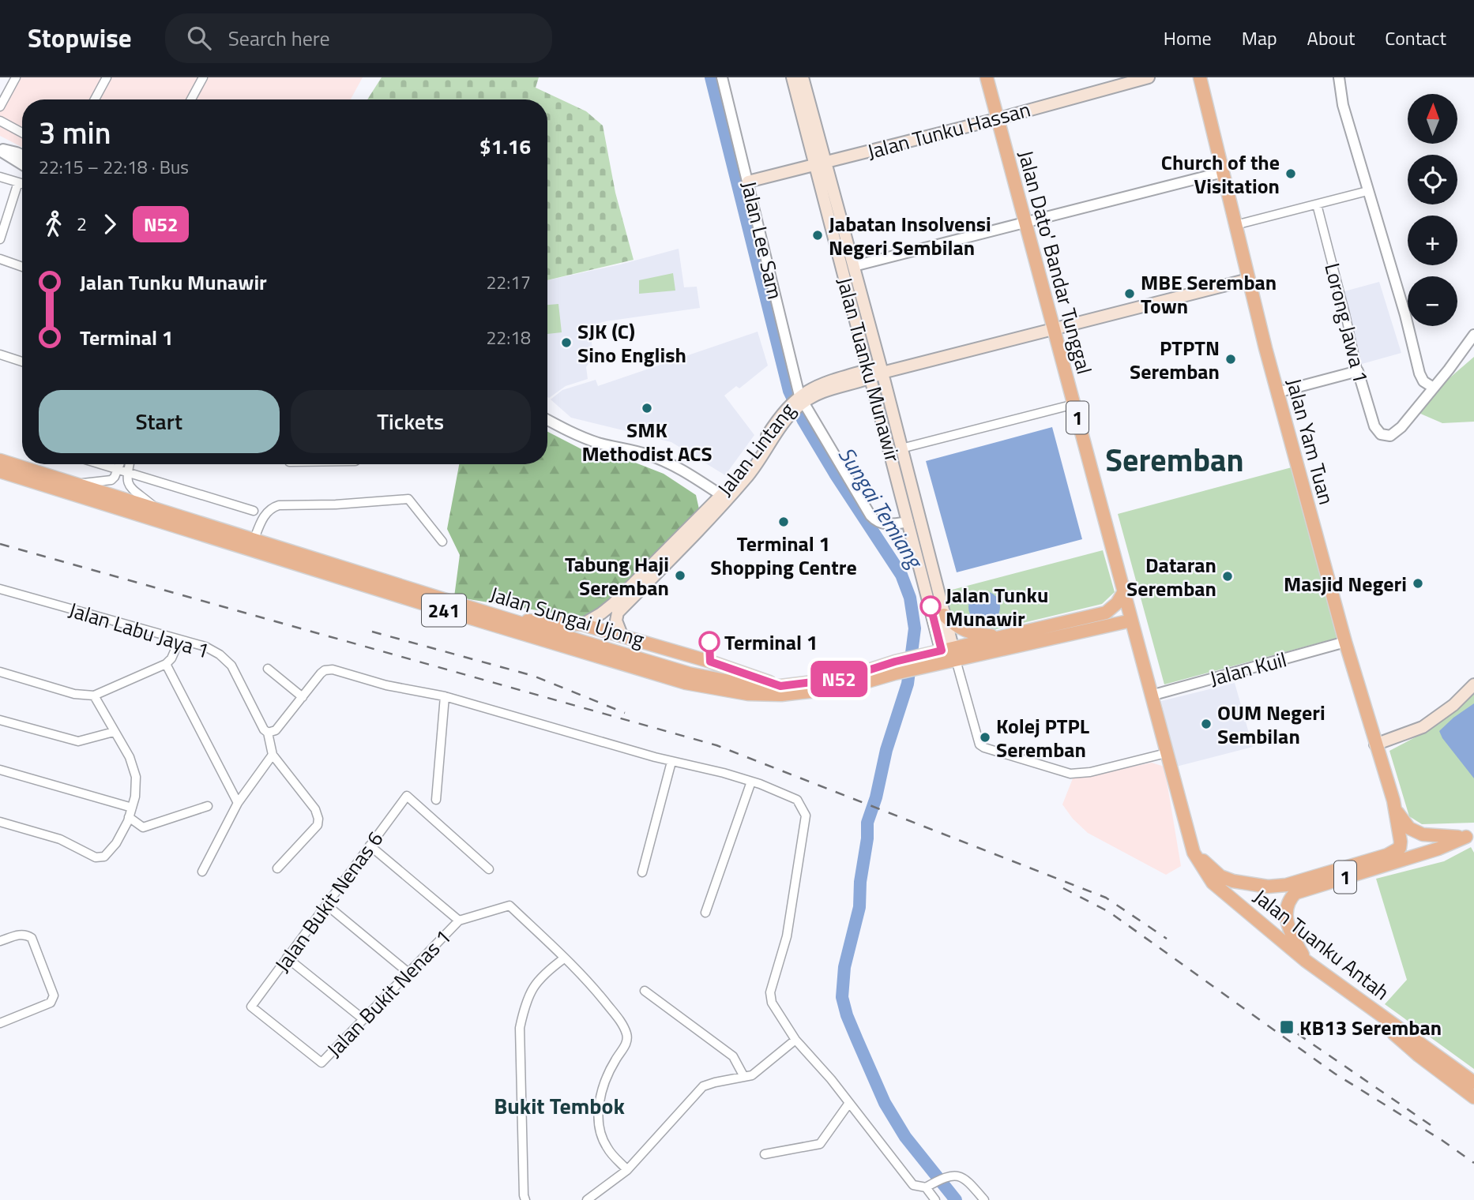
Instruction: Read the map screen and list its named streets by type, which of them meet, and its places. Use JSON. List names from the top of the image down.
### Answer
{
  "streets": {
    "highway": [
      "Jalan Dato' Bandar Tunggal",
      "1",
      "Jalan Yam Tuan",
      "241",
      "Jalan Sungai Ujong",
      "Jalan Tuanku Antah"
    ],
    "main road": ["Jalan Tunku Hassan", "Jalan Tuanku Munawir", "Jalan Lintang"],
    "street": [
      "Jalan Lee Sam",
      "Lorong Jawa 1",
      "Jalan Labu Jaya 1",
      "Jalan Kuil",
      "Jalan Bukit Nenas 6",
      "Jalan Bukit Nenas 1"
    ]
  },
  "crossings": [
    ["Jalan Tunku Hassan", "Jalan Lee Sam"],
    ["Jalan Tunku Hassan", "Jalan Dato' Bandar Tunggal"],
    ["Jalan Tunku Hassan", "Jalan Tuanku Munawir"],
    ["Jalan Lee Sam", "Jalan Tuanku Munawir"],
    ["Jalan Lee Sam", "Jalan Lintang"],
    ["Jalan Dato' Bandar Tunggal", "1"],
    ["Jalan Dato' Bandar Tunggal", "Jalan Lintang"],
    ["Jalan Dato' Bandar Tunggal", "Jalan Sungai Ujong"],
    ["Jalan Dato' Bandar Tunggal", "Jalan Kuil"],
    ["Jalan Dato' Bandar Tunggal", "Jalan Tuanku Antah"],
    ["Jalan Tuanku Munawir", "Jalan Lintang"],
    ["Jalan Tuanku Munawir", "Jalan Sungai Ujong"],
    ["1", "Jalan Yam Tuan"],
    ["1", "Jalan Tuanku Antah"],
    ["Jalan Yam Tuan", "Jalan Lintang"],
    ["Jalan Yam Tuan", "Jalan Kuil"],
    ["Jalan Bukit Nenas 6", "Jalan Bukit Nenas 1"]
  ],
  "districts": ["Seremban", "Bukit Tembok"],
  "water": ["Sungai Temiang"],
  "places": {
    "other": [
      "Church of the Visitation",
      "Jabatan Insolvensi Negeri Sembilan",
      "MBE Seremban Town",
      "SJK (C) Sino English",
      "PTPTN Seremban",
      "SMK Methodist ACS",
      "Terminal 1 Shopping Centre",
      "Tabung Haji Seremban",
      "Dataran Seremban",
      "Masjid Negeri",
      "Jalan Tunku Munawir",
      "Terminal 1",
      "OUM Negeri Sembilan",
      "Kolej PTPL Seremban"
    ],
    "transit": ["KB13 Seremban"]
  },
  "lines": ["bus line N52"],
  "north": "top",
  "page": {
    "header": "Stopwise",
    "search": "Search here",
    "nav": [
      "Home",
      "Map",
      "About",
      "Contact"
    ],
    "on_map": "N52",
    "map_buttons": ["+", "−"],
    "heading": ["3 min", "22:15 – 22:18 · Bus", "$1.16"],
    "legs": ["2", "N52"],
    "list": [
      {
        "name": "Jalan Tunku Munawir",
        "value": "22:17"
      },
      {
        "name": "Terminal 1",
        "value": "22:18"
      }
    ],
    "buttons": ["Start", "Tickets"]
  }
}
